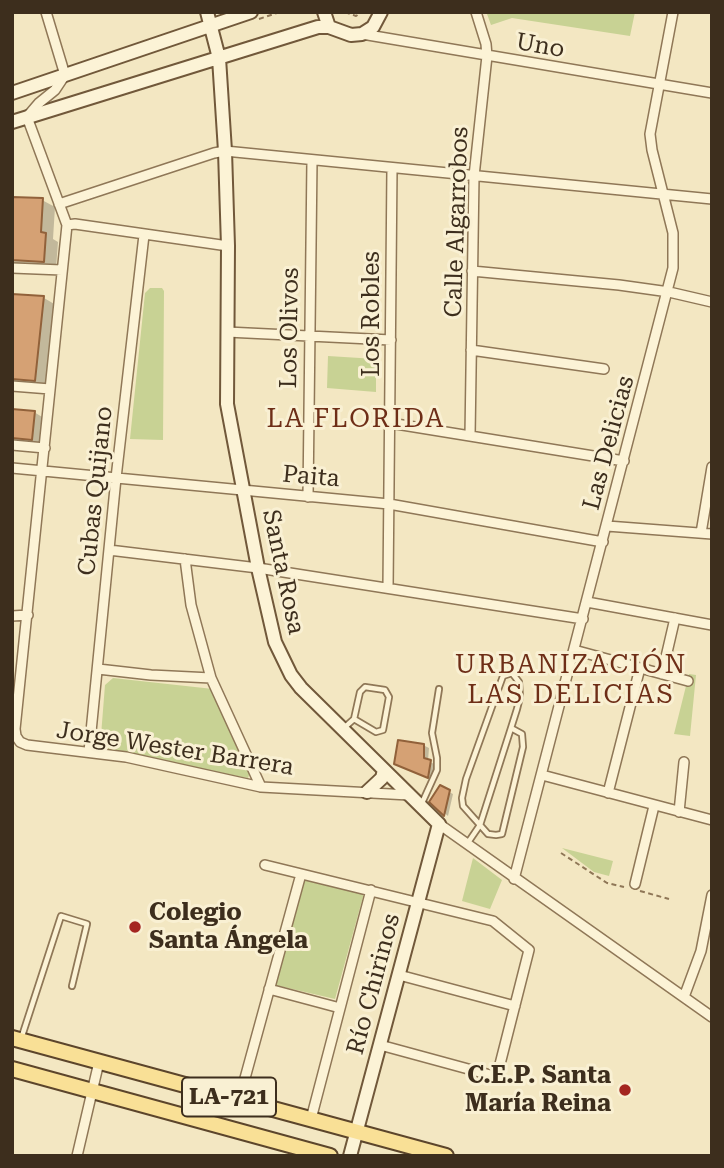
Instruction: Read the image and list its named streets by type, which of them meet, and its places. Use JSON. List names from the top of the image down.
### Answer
{
  "streets": {
    "main road": ["LA-721"],
    "street": [
      "Uno",
      "Calle Algarrobos",
      "Los Robles",
      "Los Olivos",
      "Las Delicias",
      "Paita",
      "Cubas Quijano",
      "Santa Rosa",
      "Jorge Wester Barrera",
      "Río Chirinos"
    ]
  },
  "crossings": [
    ["Uno", "Calle Algarrobos"],
    ["Uno", "Las Delicias"],
    ["Los Robles", "Paita"],
    ["Los Olivos", "Paita"],
    ["Las Delicias", "Paita"],
    ["Las Delicias", "Santa Rosa"],
    ["Paita", "Cubas Quijano"],
    ["Paita", "Santa Rosa"],
    ["Cubas Quijano", "Jorge Wester Barrera"],
    ["Santa Rosa", "Jorge Wester Barrera"],
    ["Santa Rosa", "Río Chirinos"],
    ["Río Chirinos", "LA-721"]
  ],
  "districts": ["LA FLORIDA", "URBANIZACIÓN LAS DELICIAS"],
  "places": ["Colegio Santa Ángela", "C.E.P. Santa María Reina"]
}
